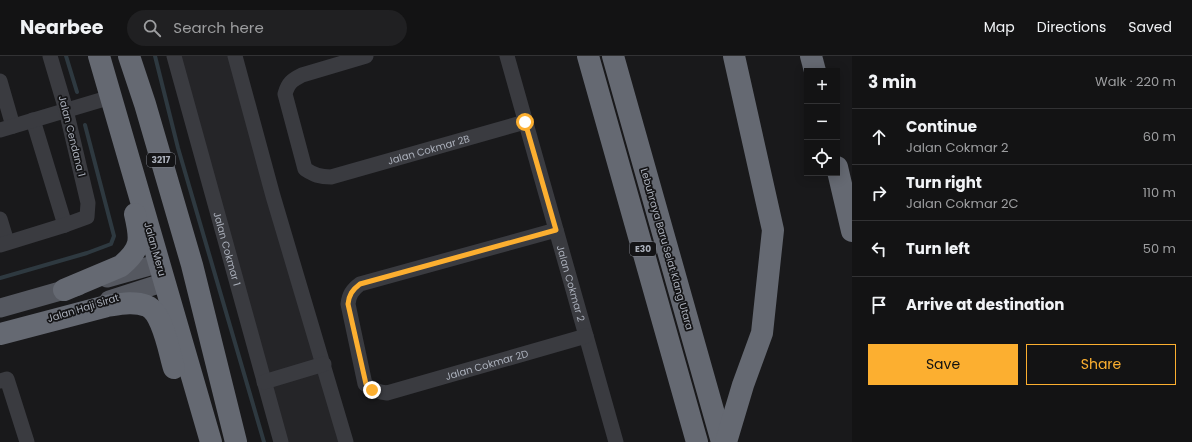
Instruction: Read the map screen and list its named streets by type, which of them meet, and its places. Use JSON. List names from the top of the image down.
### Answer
{
  "streets": {
    "highway": [
      "3217",
      "Jalan Meru",
      "E30",
      "Lebuhraya Baru Selat Klang Utara"
    ],
    "main road": ["Jalan Haji Sirat"],
    "street": [
      "Jalan Cendana 1",
      "Jalan Cokmar 2B",
      "Jalan Cokmar 1",
      "Jalan Cokmar 2",
      "Jalan Cokmar 2D"
    ]
  },
  "crossings": [
    ["Jalan Cokmar 2B", "Jalan Cokmar 2"],
    ["Jalan Meru", "Jalan Haji Sirat"],
    ["Jalan Cokmar 2", "Jalan Cokmar 2D"]
  ],
  "page": {
    "header": "Nearbee",
    "search": "Search here",
    "nav": ["Map", "Directions", "Saved"],
    "heading": ["3 min", "Walk · 220 m"],
    "map_buttons": ["+", "−"],
    "list": [
      ["Continue", "Jalan Cokmar 2", "60 m"],
      ["Turn right", "Jalan Cokmar 2C", "110 m"],
      ["Turn left", "50 m"],
      "Arrive at destination"
    ],
    "buttons": ["Save", "Share"]
  }
}
